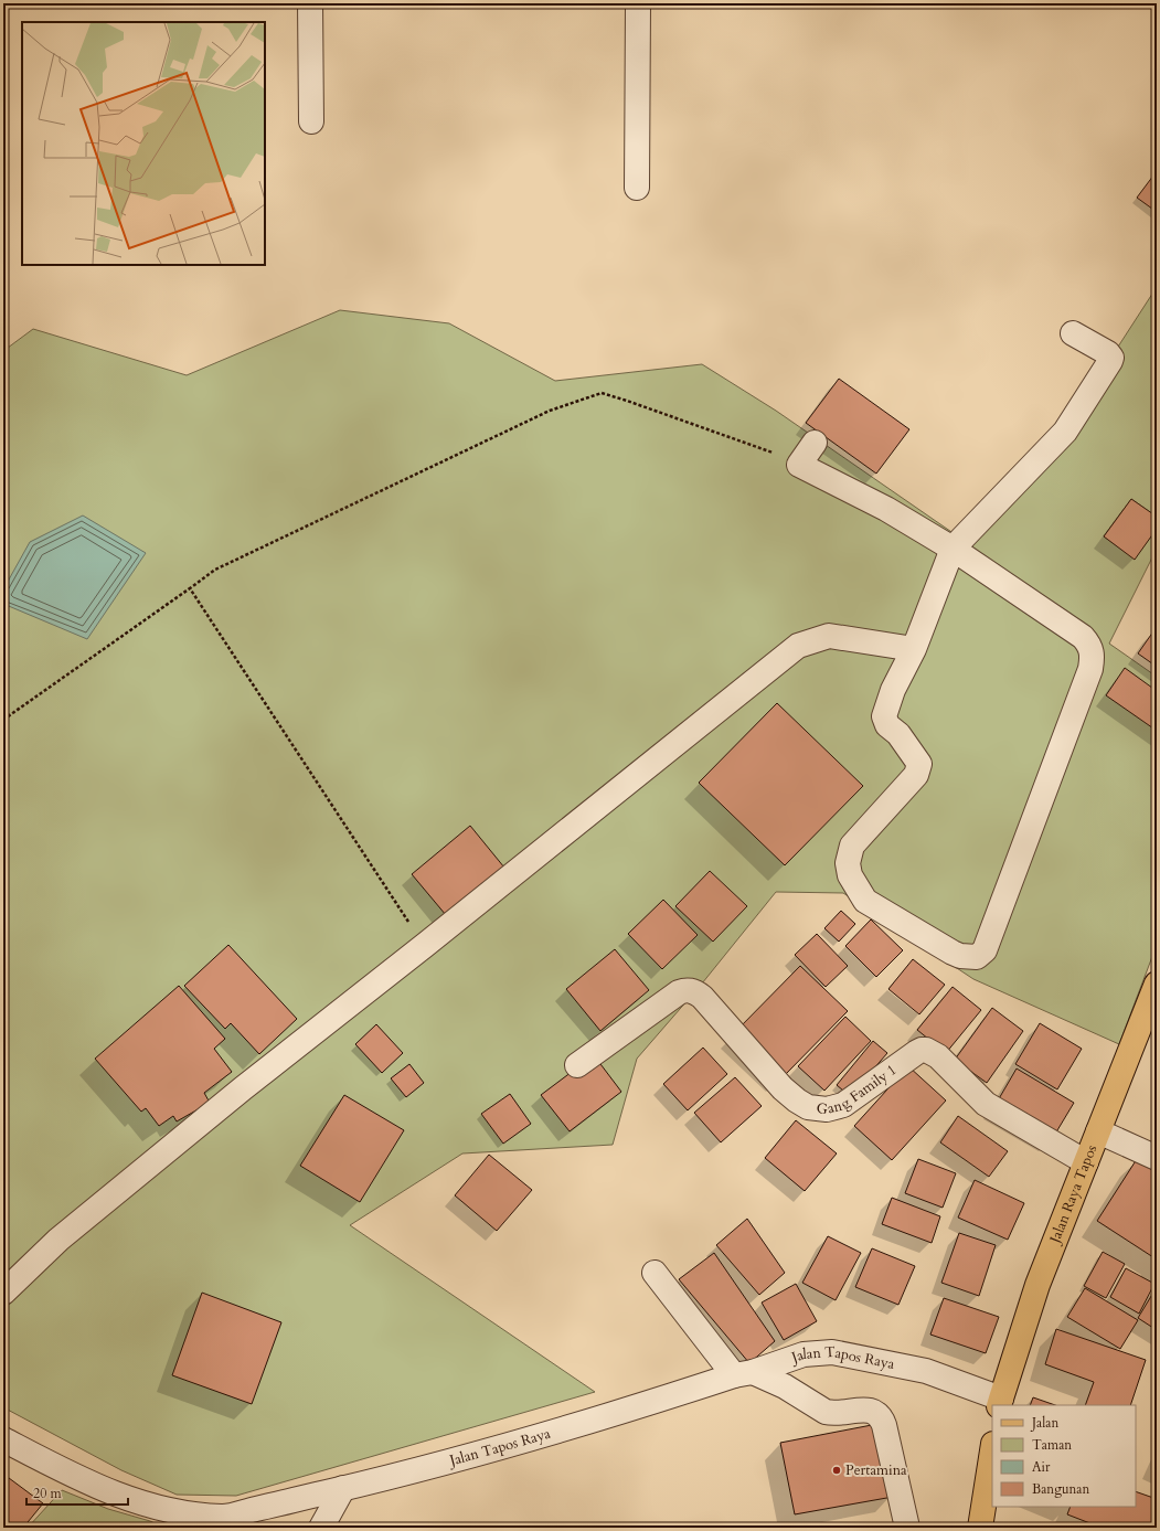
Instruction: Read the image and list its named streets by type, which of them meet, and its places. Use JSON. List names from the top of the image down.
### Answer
{
  "streets": {
    "main road": ["Jalan Raya Tapos"],
    "street": ["Gang Family 1", "Jalan Tapos Raya"]
  },
  "crossings": [
    ["Gang Family 1", "Jalan Raya Tapos"],
    ["Jalan Raya Tapos", "Jalan Tapos Raya"]
  ],
  "places": ["Pertamina"],
  "legend": [
    "Jalan",
    "Taman",
    "Air",
    "Bangunan"
  ],
  "scale_bar": "20 m"
}
